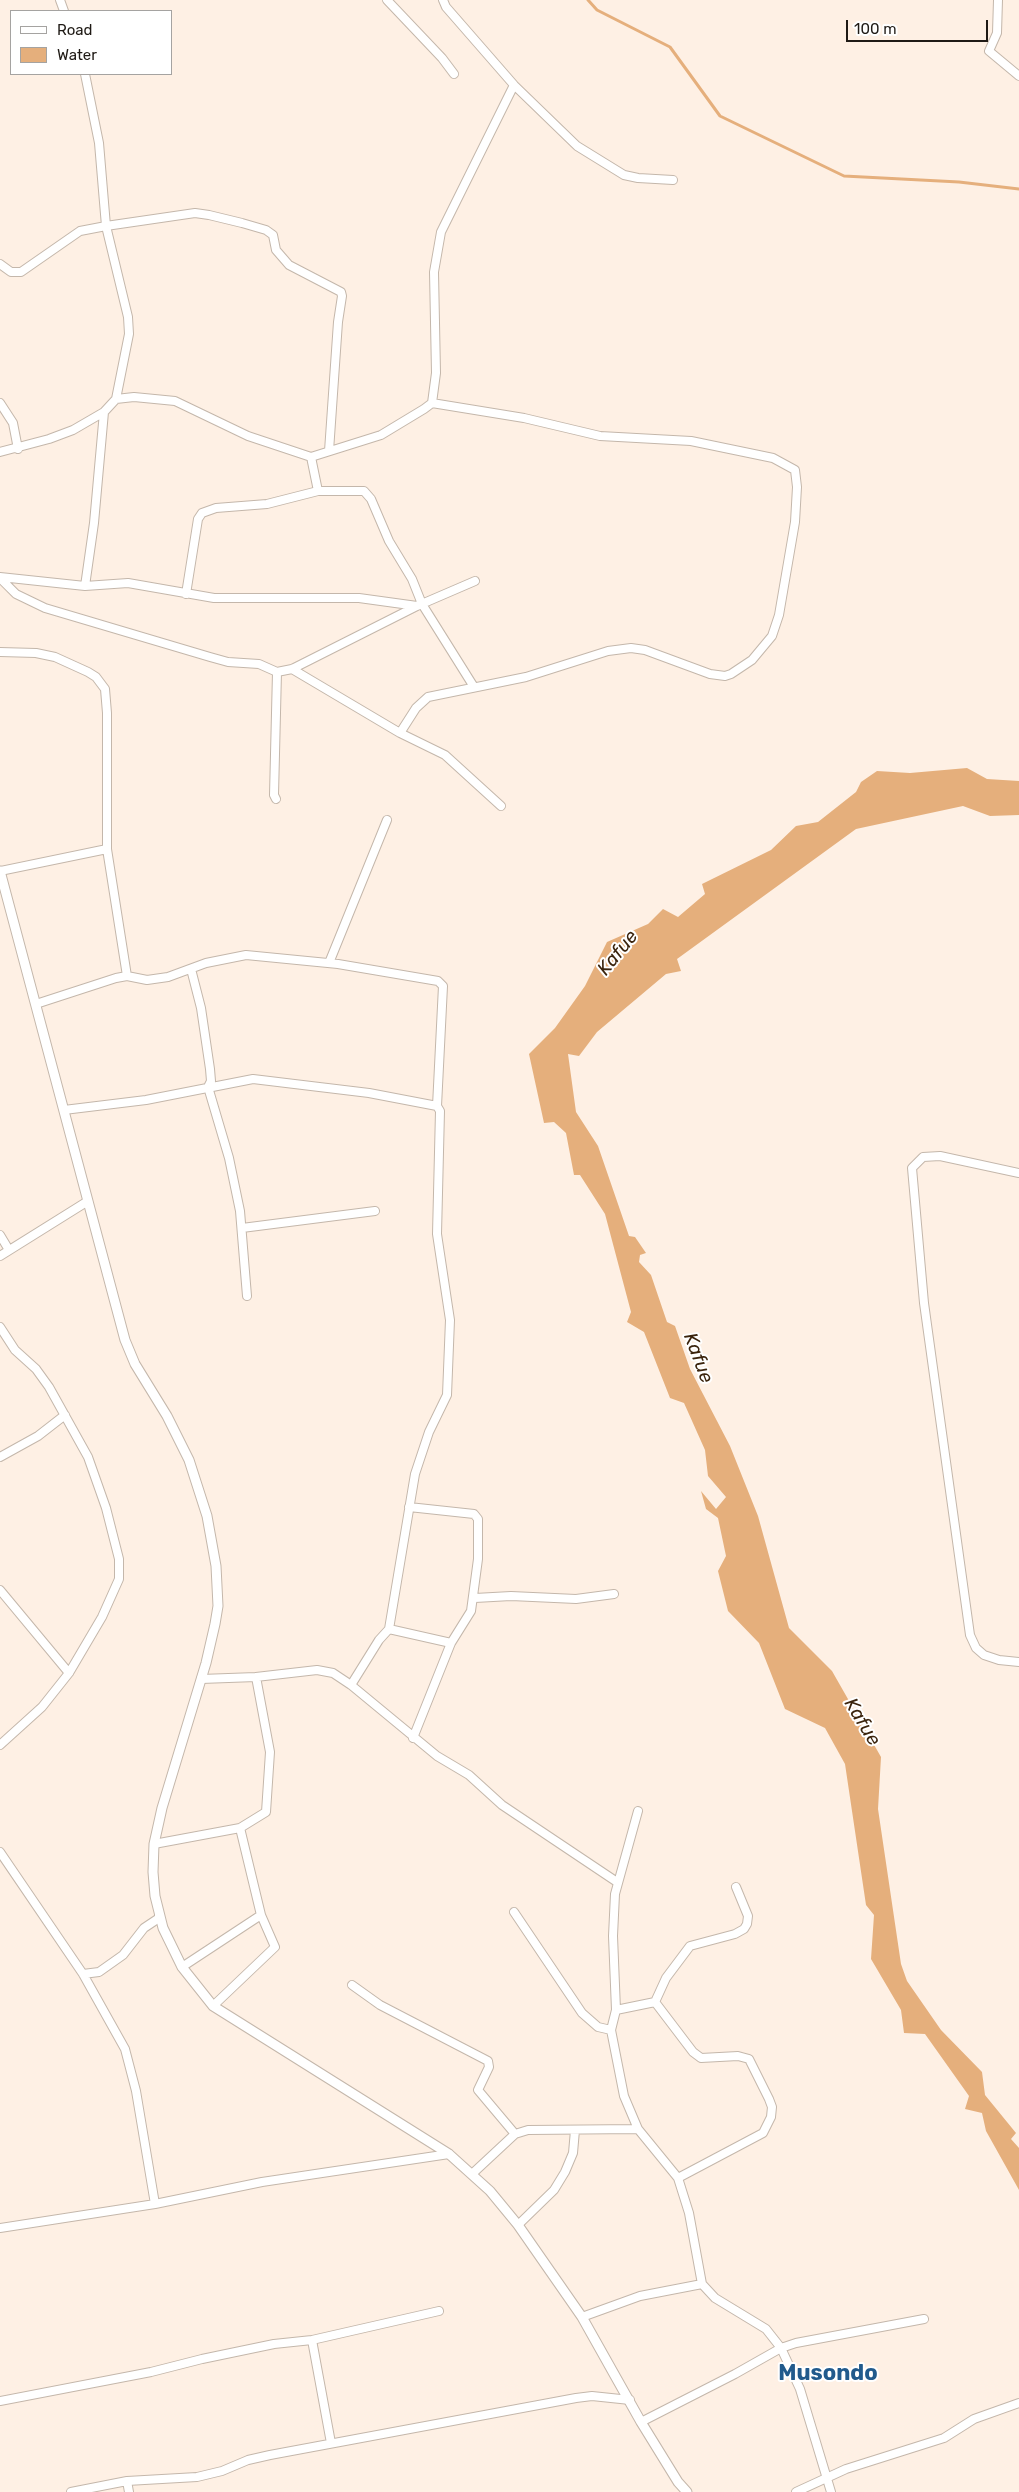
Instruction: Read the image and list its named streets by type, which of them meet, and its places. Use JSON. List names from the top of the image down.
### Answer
{
  "districts": ["Musondo"],
  "water": ["Kafue"],
  "legend": ["Road", "Water"],
  "scale_bar": "100 m"
}
